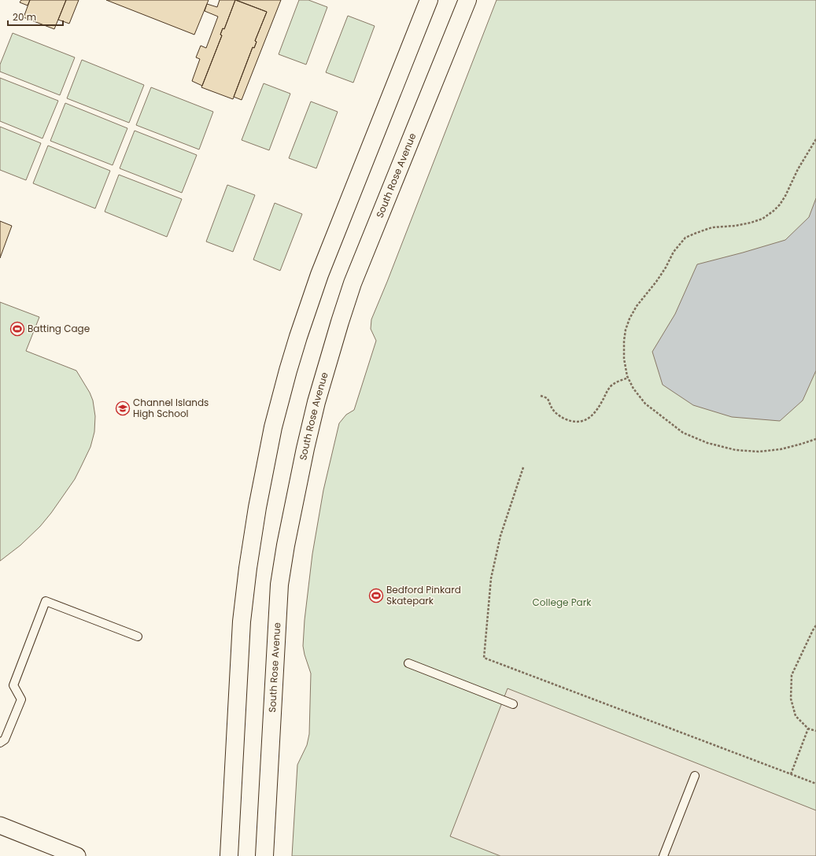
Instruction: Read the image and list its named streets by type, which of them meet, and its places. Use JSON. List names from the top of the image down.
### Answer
{
  "streets": {
    "main road": ["South Rose Avenue"]
  },
  "parks": ["College Park"],
  "places": {
    "sports": ["Batting Cage", "Bedford Pinkard Skatepark"],
    "school or university": ["Channel Islands High School"]
  },
  "scale_bar": "20 m"
}
